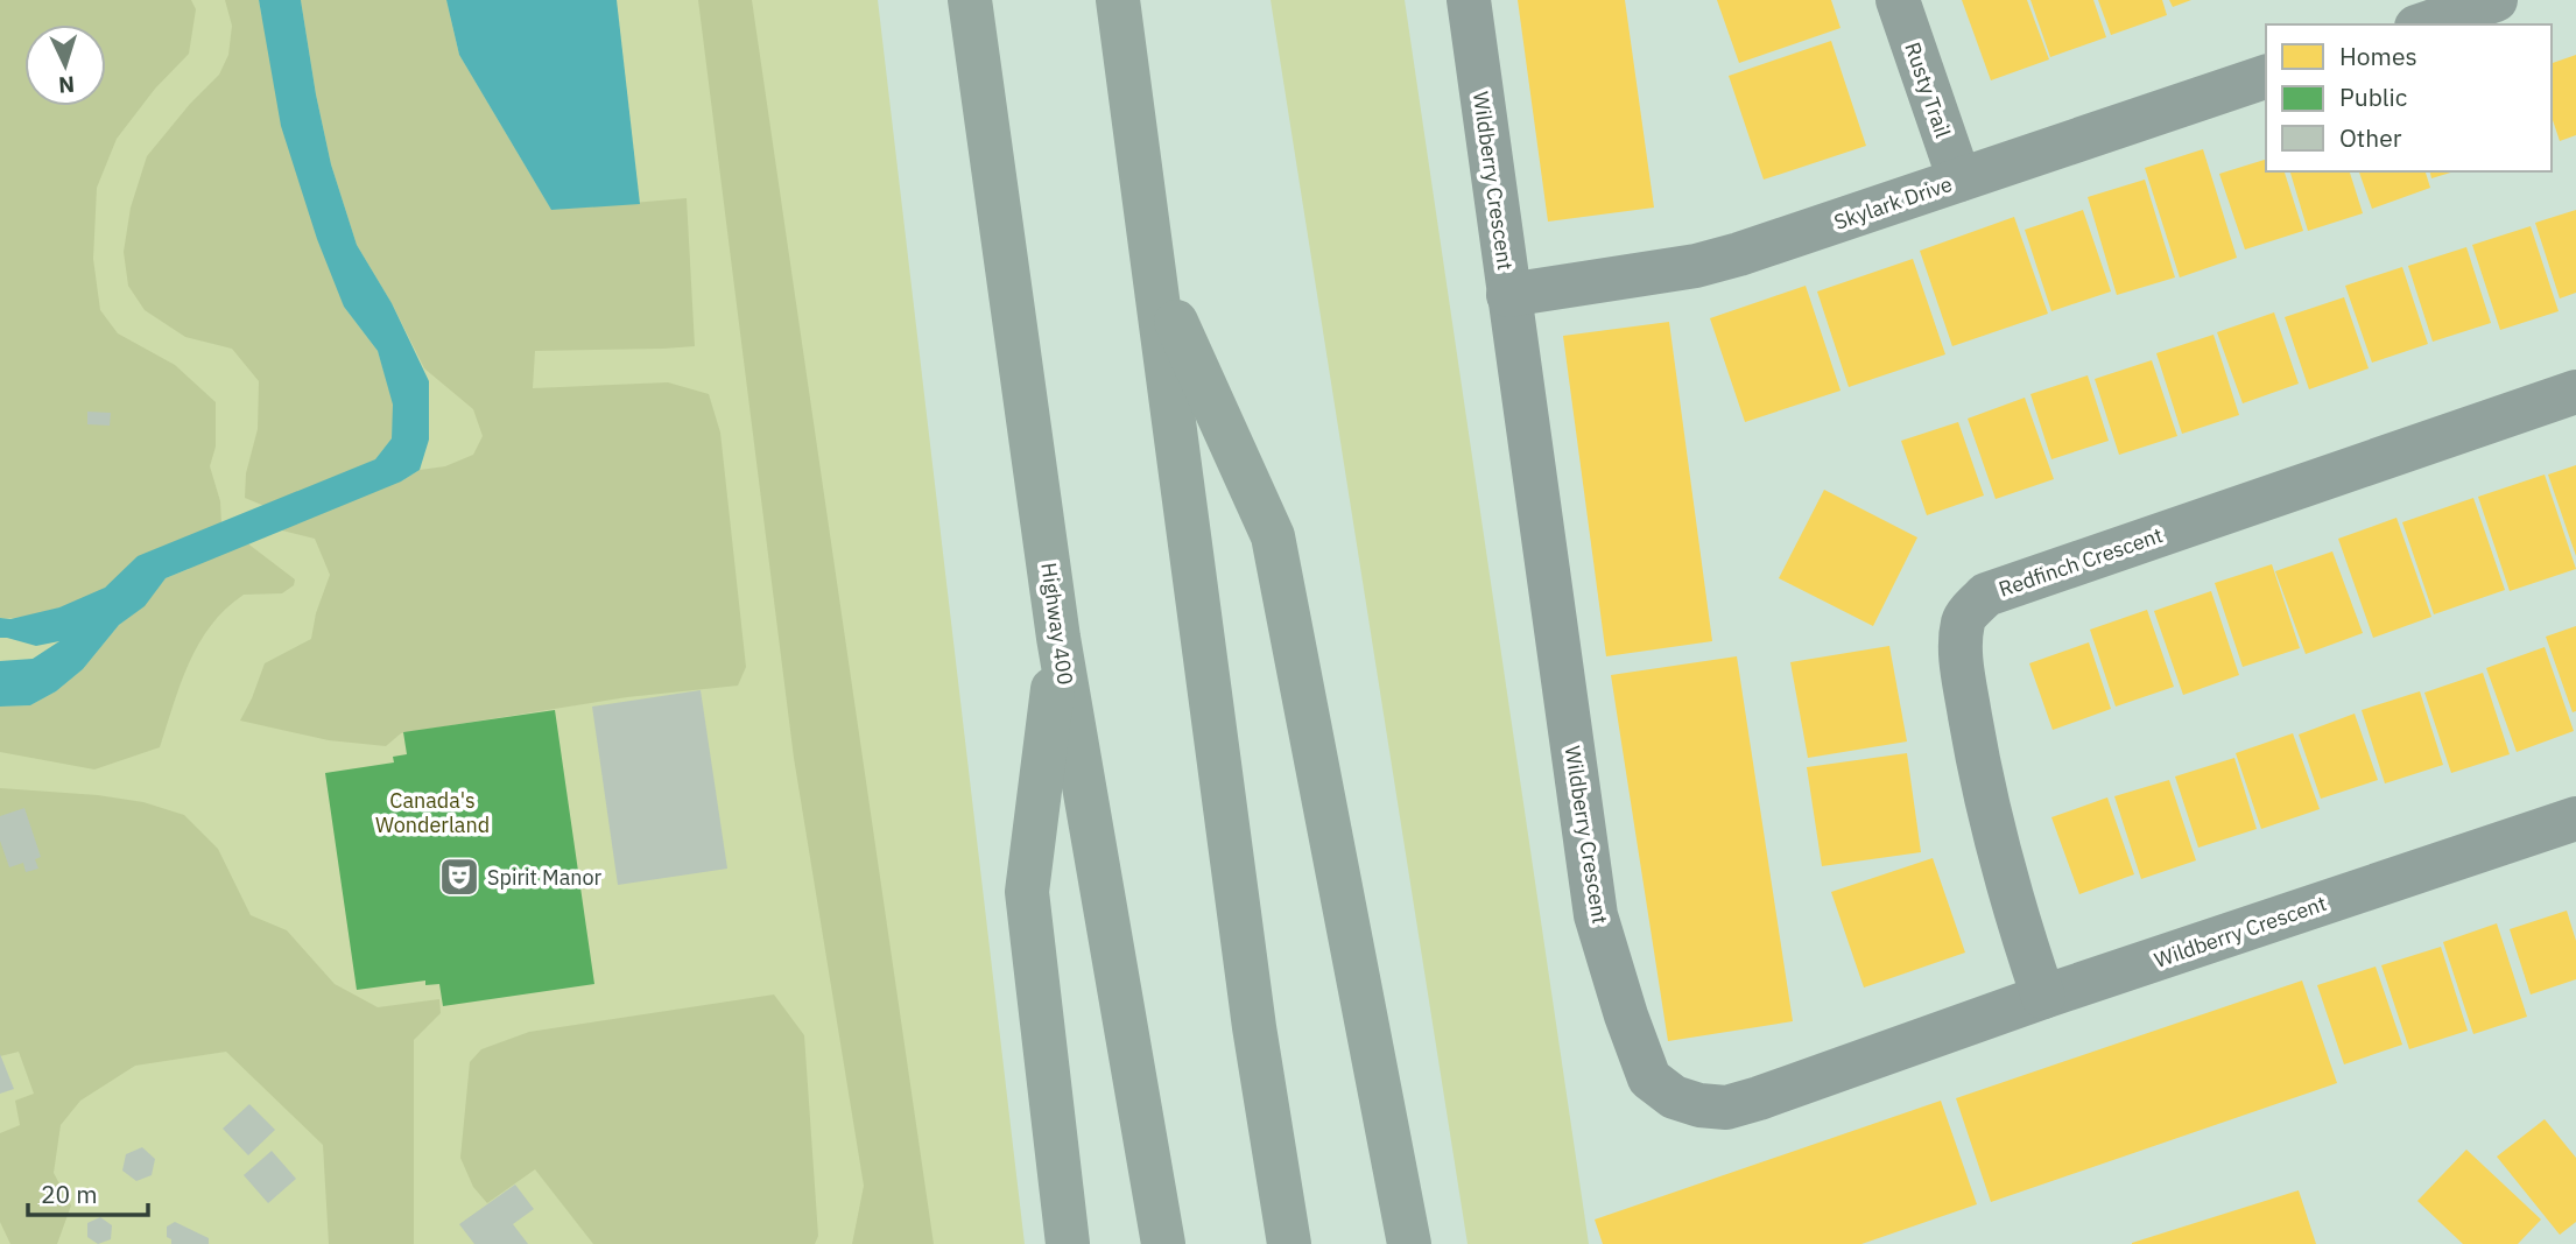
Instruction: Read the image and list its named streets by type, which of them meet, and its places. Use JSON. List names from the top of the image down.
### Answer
{
  "streets": {
    "highway": ["Highway 400"],
    "street": [
      "Rusty Trail",
      "Wildberry Crescent",
      "Skylark Drive",
      "Redfinch Crescent"
    ]
  },
  "crossings": [
    ["Rusty Trail", "Skylark Drive"],
    ["Wildberry Crescent", "Skylark Drive"],
    ["Wildberry Crescent", "Redfinch Crescent"]
  ],
  "parks": ["Canada's Wonderland"],
  "places": {
    "theatre": ["Spirit Manor"]
  },
  "legend": ["Homes", "Public", "Other"],
  "scale_bar": "20 m",
  "north": "bottom"
}
